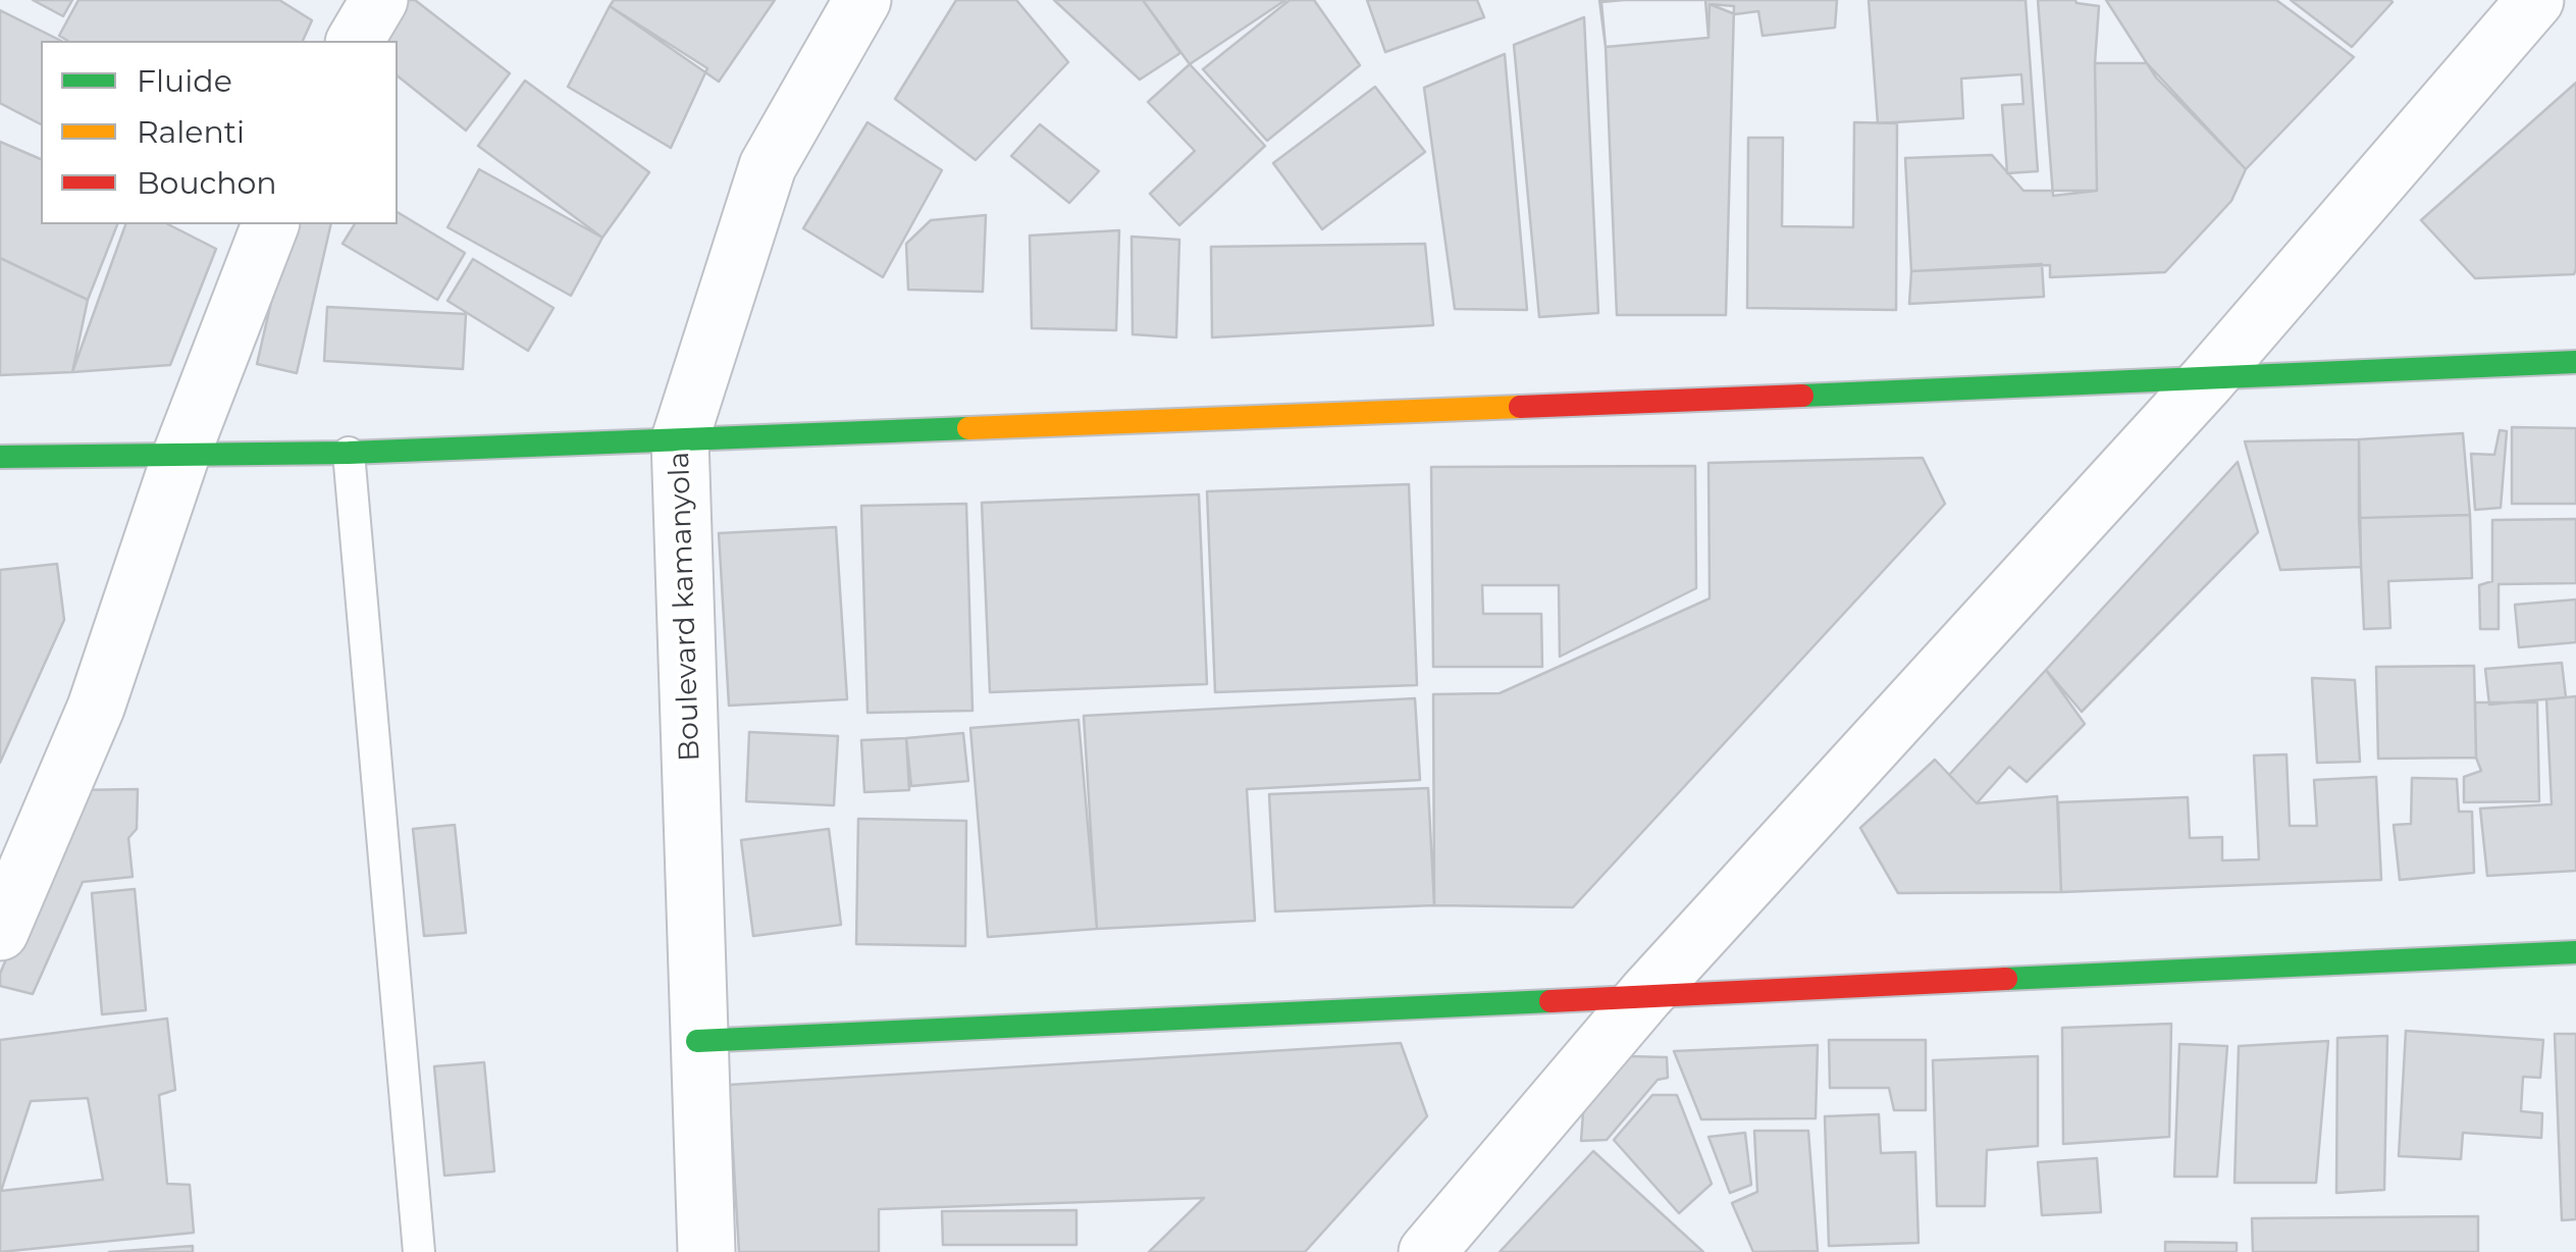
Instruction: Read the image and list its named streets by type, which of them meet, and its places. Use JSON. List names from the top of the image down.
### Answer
{
  "streets": {
    "street": ["Boulevard kamanyola"]
  },
  "legend": ["Fluide", "Ralenti", "Bouchon"]
}
